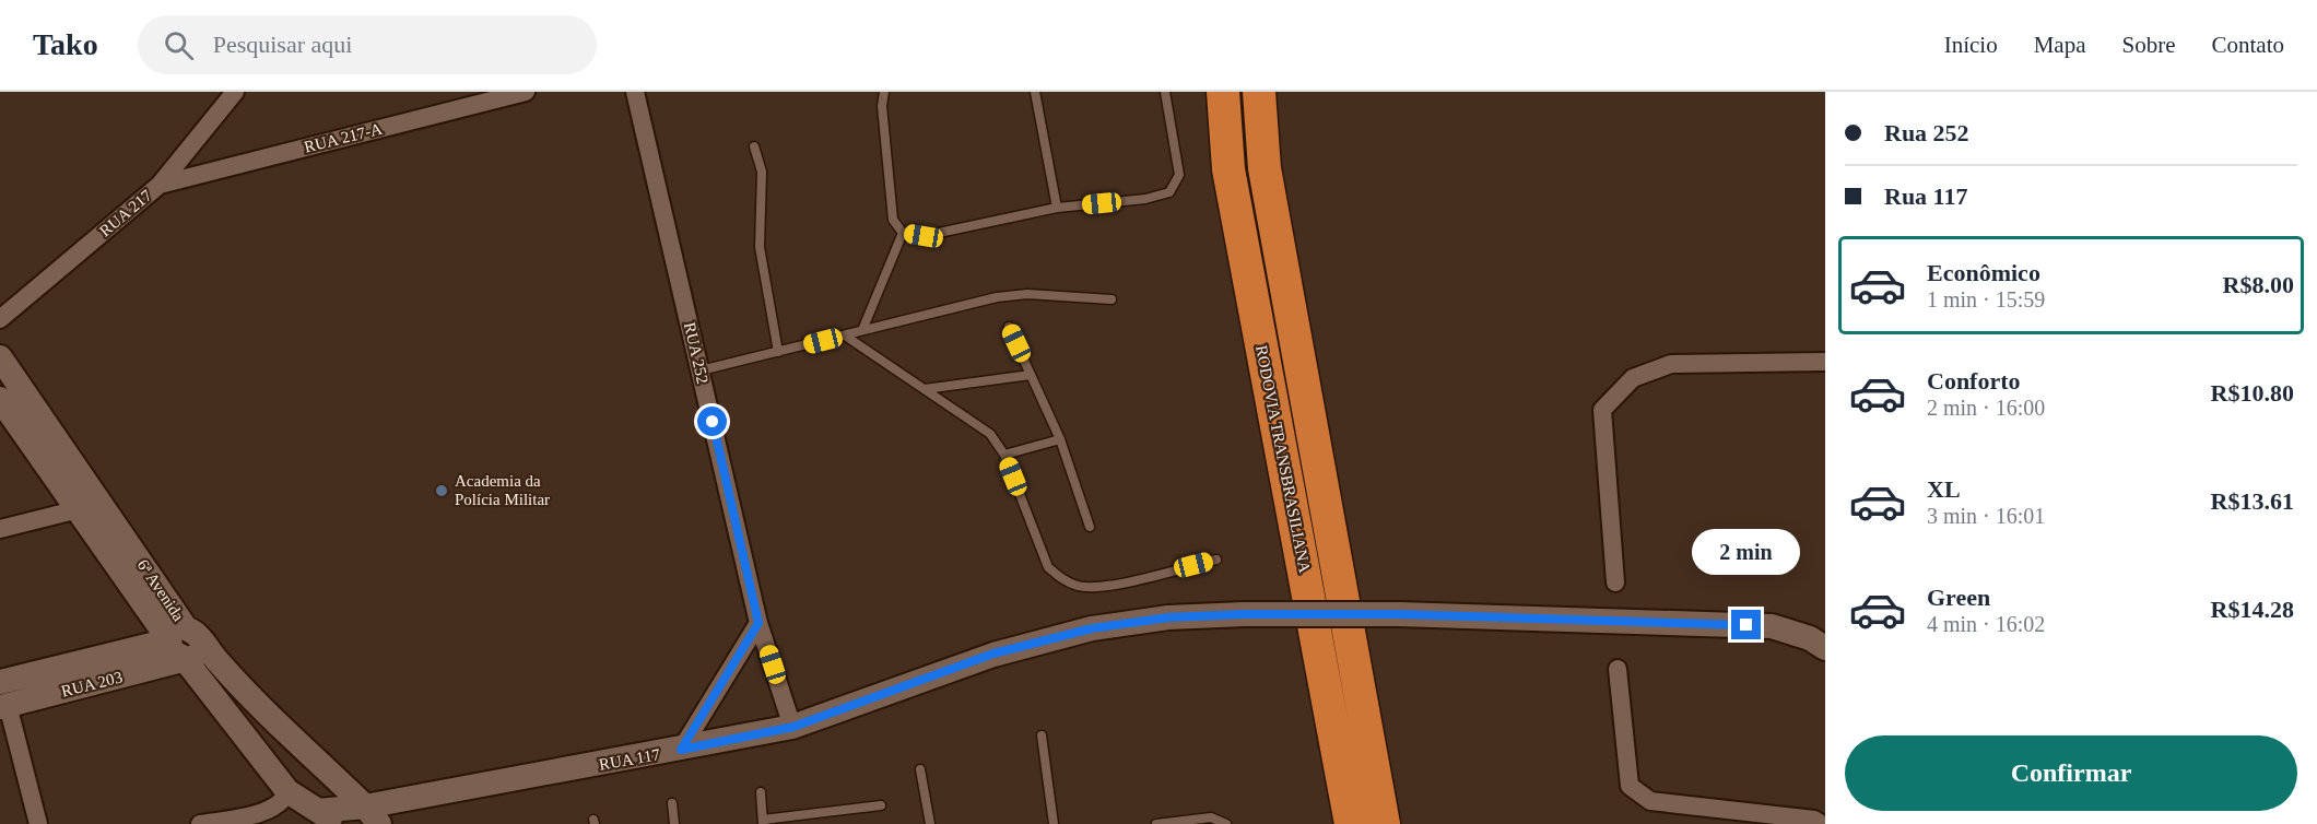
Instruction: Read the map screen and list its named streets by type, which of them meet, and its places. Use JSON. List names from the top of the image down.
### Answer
{
  "streets": {
    "highway": ["RODOVIA TRANSBRASILIANA"],
    "street": [
      "RUA 217-A",
      "RUA 217",
      "RUA 252",
      "6ª Avenida",
      "RUA 203",
      "RUA 117"
    ]
  },
  "crossings": [
    ["RUA 217-A", "RUA 217"],
    ["RUA 252", "RUA 117"],
    ["6ª Avenida", "RUA 203"],
    ["6ª Avenida", "RUA 117"]
  ],
  "places": ["Academia da Polícia Militar"],
  "page": {
    "header": "Tako",
    "search": "Pesquisar aqui",
    "nav": [
      "Início",
      "Mapa",
      "Sobre",
      "Contato"
    ],
    "banner": ["Rua 252", "Rua 117"],
    "list": [
      {
        "name": "Econômico",
        "note": "1 min · 15:59",
        "value": "R$8.00"
      },
      {
        "name": "Conforto",
        "note": "2 min · 16:00",
        "value": "R$10.80"
      },
      {
        "name": "XL",
        "note": "3 min · 16:01",
        "value": "R$13.61"
      },
      {
        "name": "Green",
        "note": "4 min · 16:02",
        "value": "R$14.28"
      }
    ],
    "bubble": "2 min",
    "buttons": "Confirmar"
  }
}
